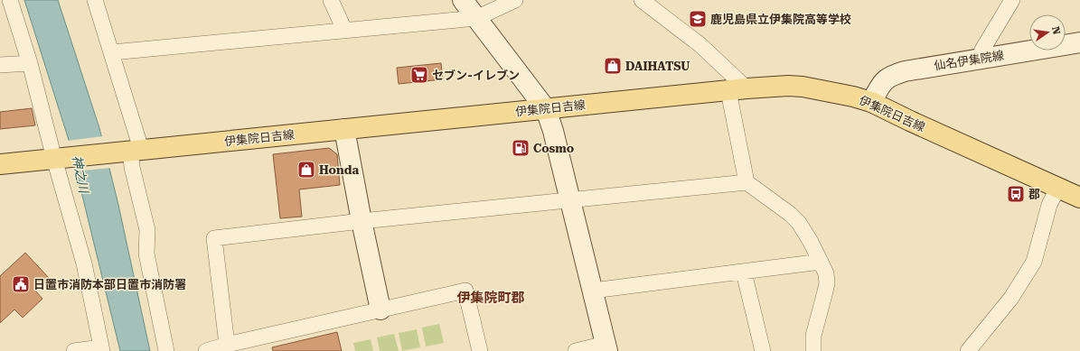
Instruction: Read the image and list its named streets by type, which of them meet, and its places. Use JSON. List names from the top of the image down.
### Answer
{
  "streets": {
    "main road": ["伊集院日吉線"],
    "street": ["仙名伊集院線"]
  },
  "crossings": [
    ["仙名伊集院線", "伊集院日吉線"]
  ],
  "districts": ["伊集院町郡"],
  "water": ["神之川"],
  "places": {
    "school or university": ["鹿児島県立伊集院高等学校"],
    "shop": ["DAIHATSU", "Honda"],
    "supermarket": ["セブン-イレブン"],
    "fuel station": ["Cosmo"],
    "bus stop": ["郡"],
    "public building": ["日置市消防本部日置市消防署"]
  },
  "north": "right"
}
